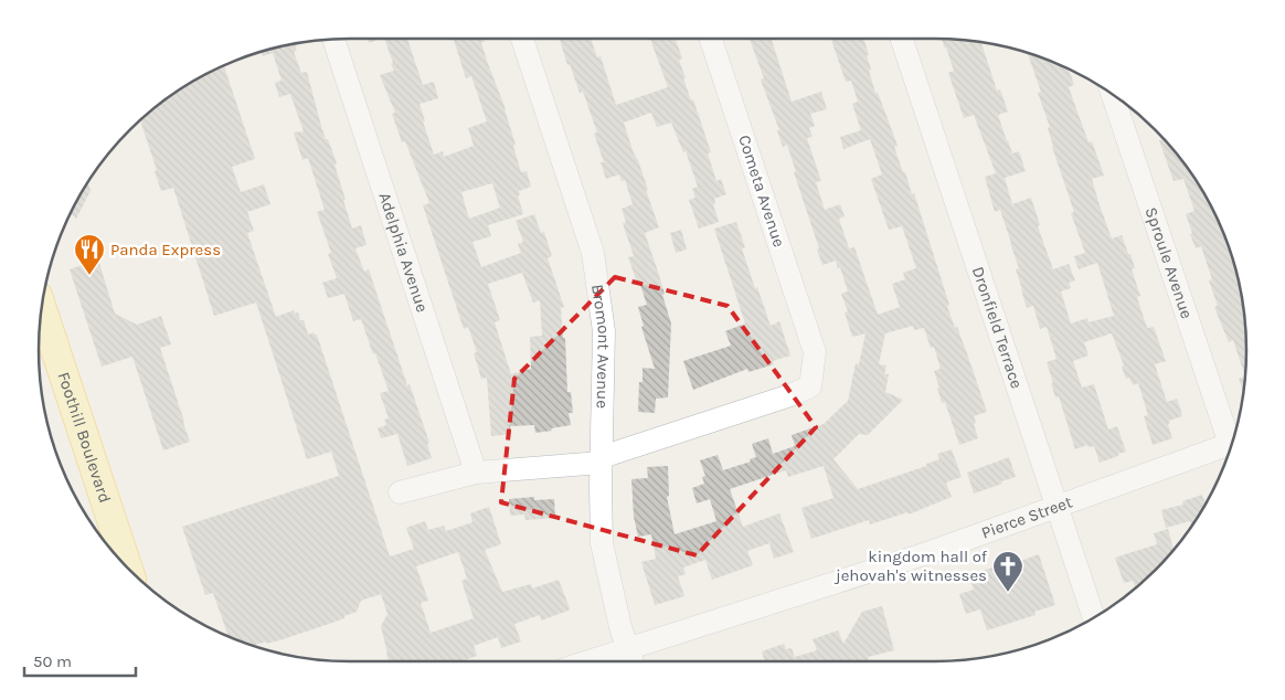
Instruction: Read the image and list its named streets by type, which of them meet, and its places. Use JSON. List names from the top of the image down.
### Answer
{
  "streets": {
    "main road": ["Foothill Boulevard"],
    "street": [
      "Cometa Avenue",
      "Adelphia Avenue",
      "Sproule Avenue",
      "Dronfield Terrace",
      "Bromont Avenue",
      "Pierce Street"
    ]
  },
  "crossings": [
    ["Cometa Avenue", "Bromont Avenue"],
    ["Dronfield Terrace", "Pierce Street"],
    ["Bromont Avenue", "Pierce Street"]
  ],
  "places": {
    "restaurant": ["Panda Express"],
    "church": ["kingdom hall of jehovah's witnesses"]
  },
  "scale_bar": "50 m"
}
